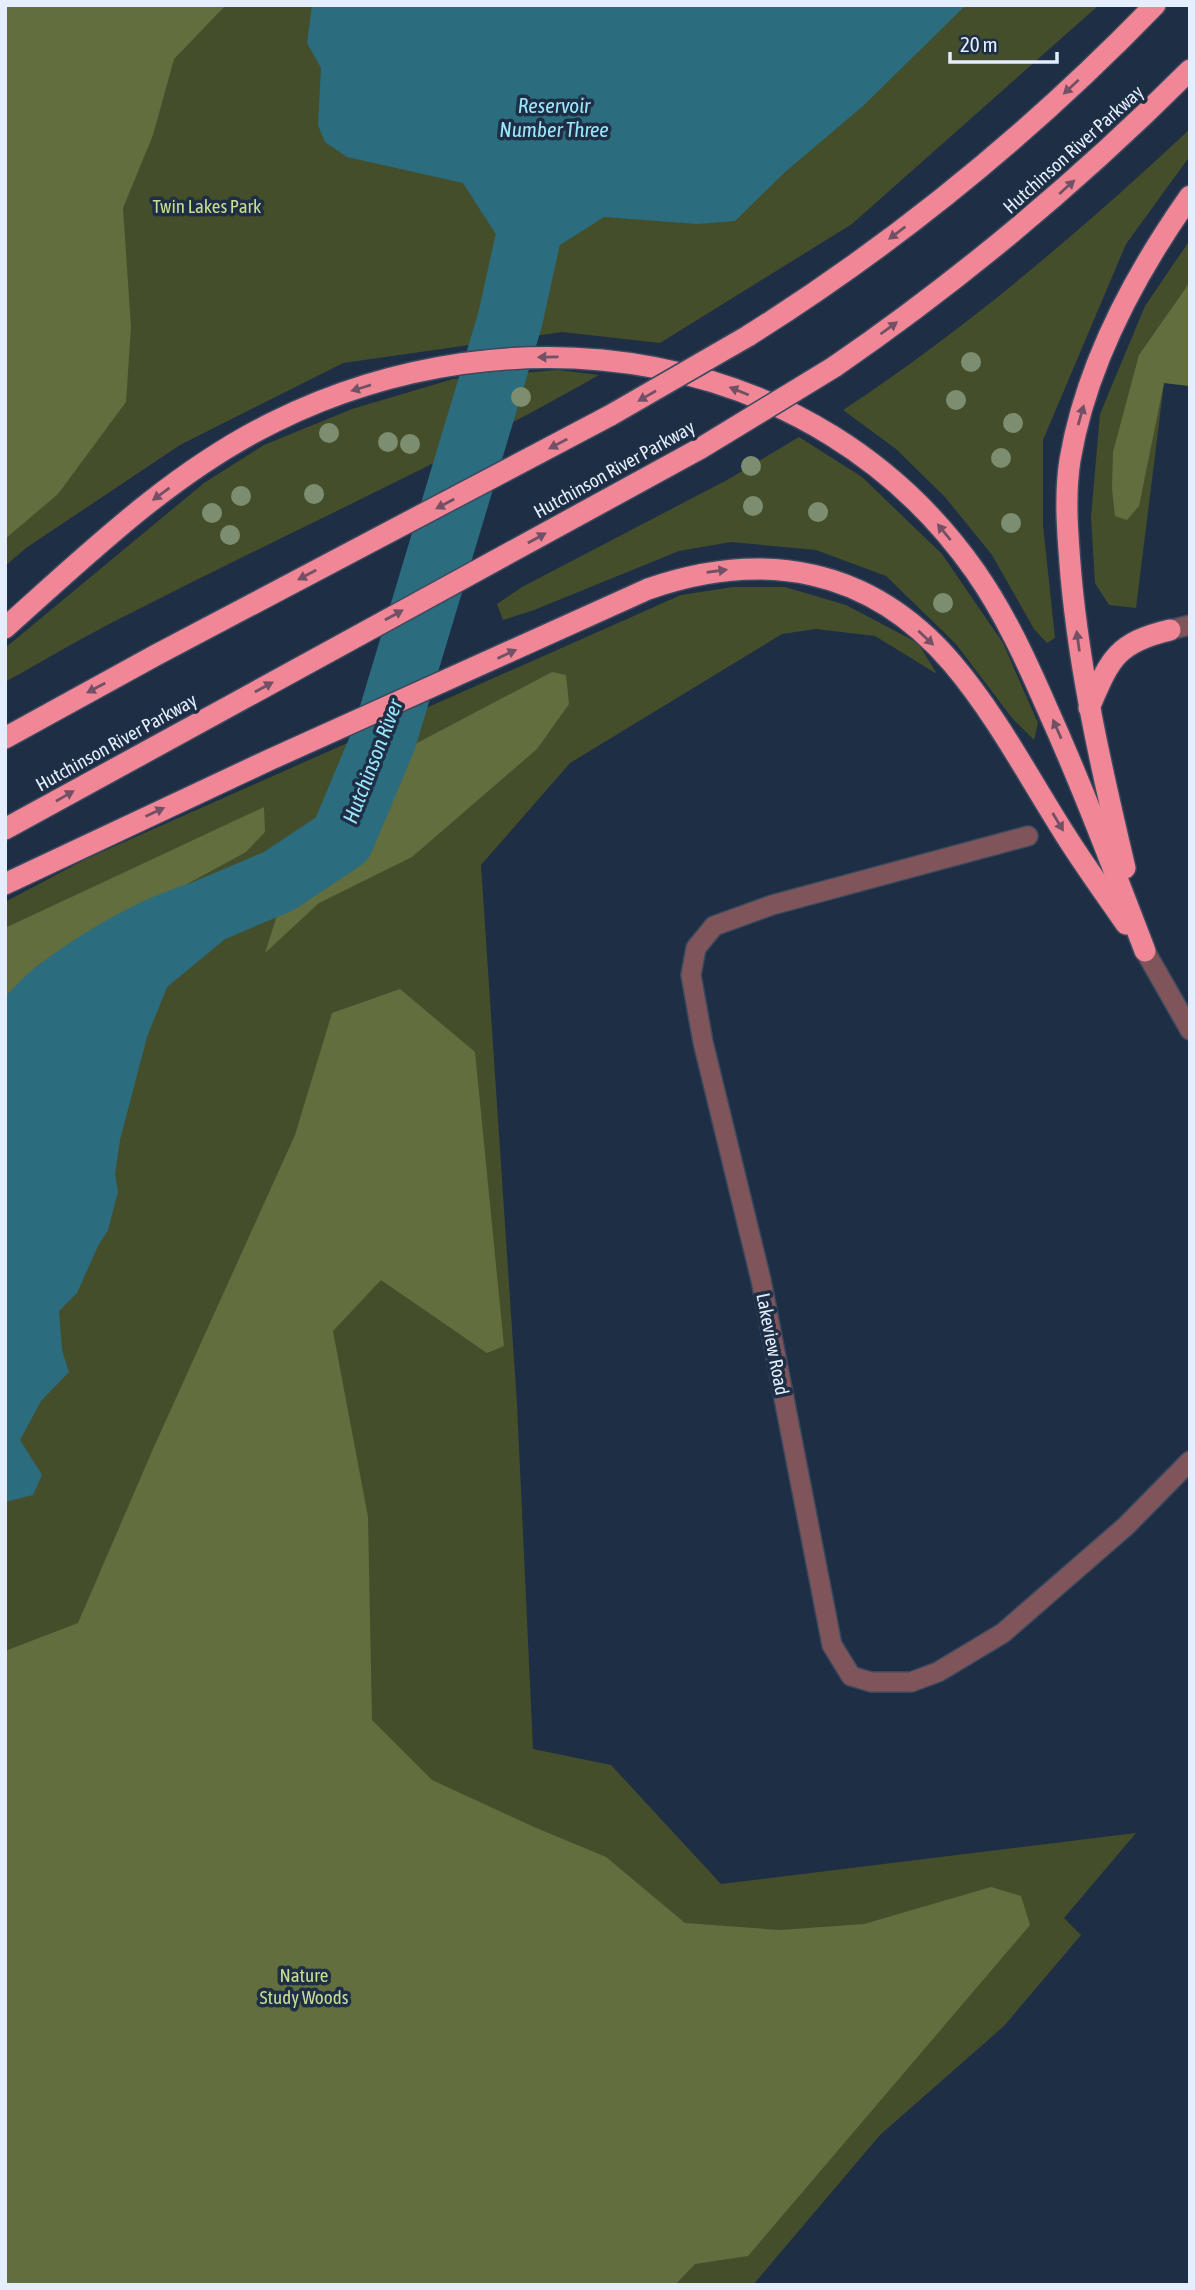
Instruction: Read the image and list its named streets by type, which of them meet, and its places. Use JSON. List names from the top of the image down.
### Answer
{
  "streets": {
    "highway": ["Hutchinson River Parkway"],
    "street": ["Lakeview Road"]
  },
  "water": ["Reservoir Number Three", "Hutchinson River"],
  "parks": ["Twin Lakes Park", "Nature Study Woods"],
  "scale_bar": "20 m"
}
